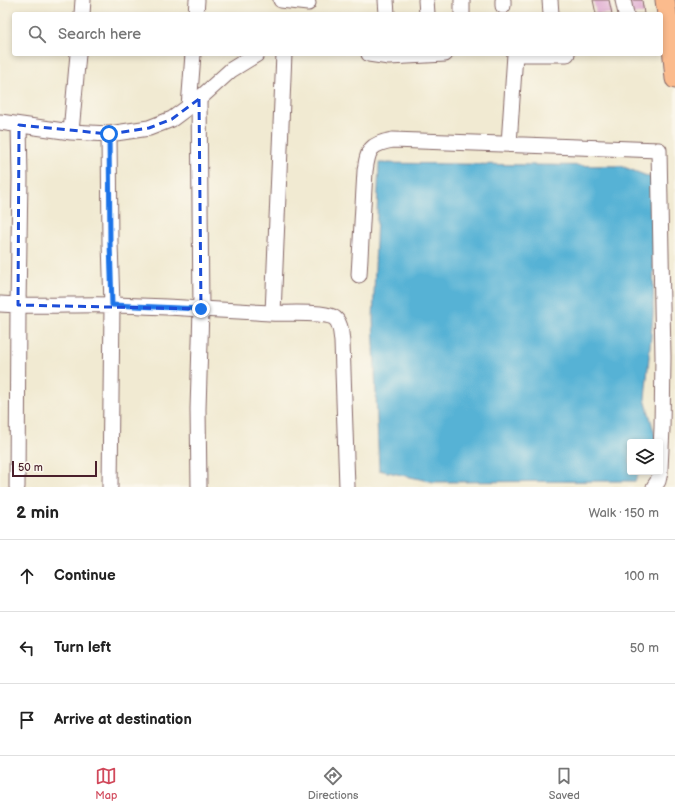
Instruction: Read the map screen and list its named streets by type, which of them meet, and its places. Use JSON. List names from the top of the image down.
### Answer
{
  "scale_bar": "50 m",
  "page": {
    "search": "Search here",
    "scale": "50 m",
    "heading": ["2 min", "Walk · 150 m"],
    "list": [
      ["Continue", "100 m"],
      ["Turn left", "50 m"],
      "Arrive at destination"
    ],
    "nav": ["Map", "Directions", "Saved"]
  }
}
